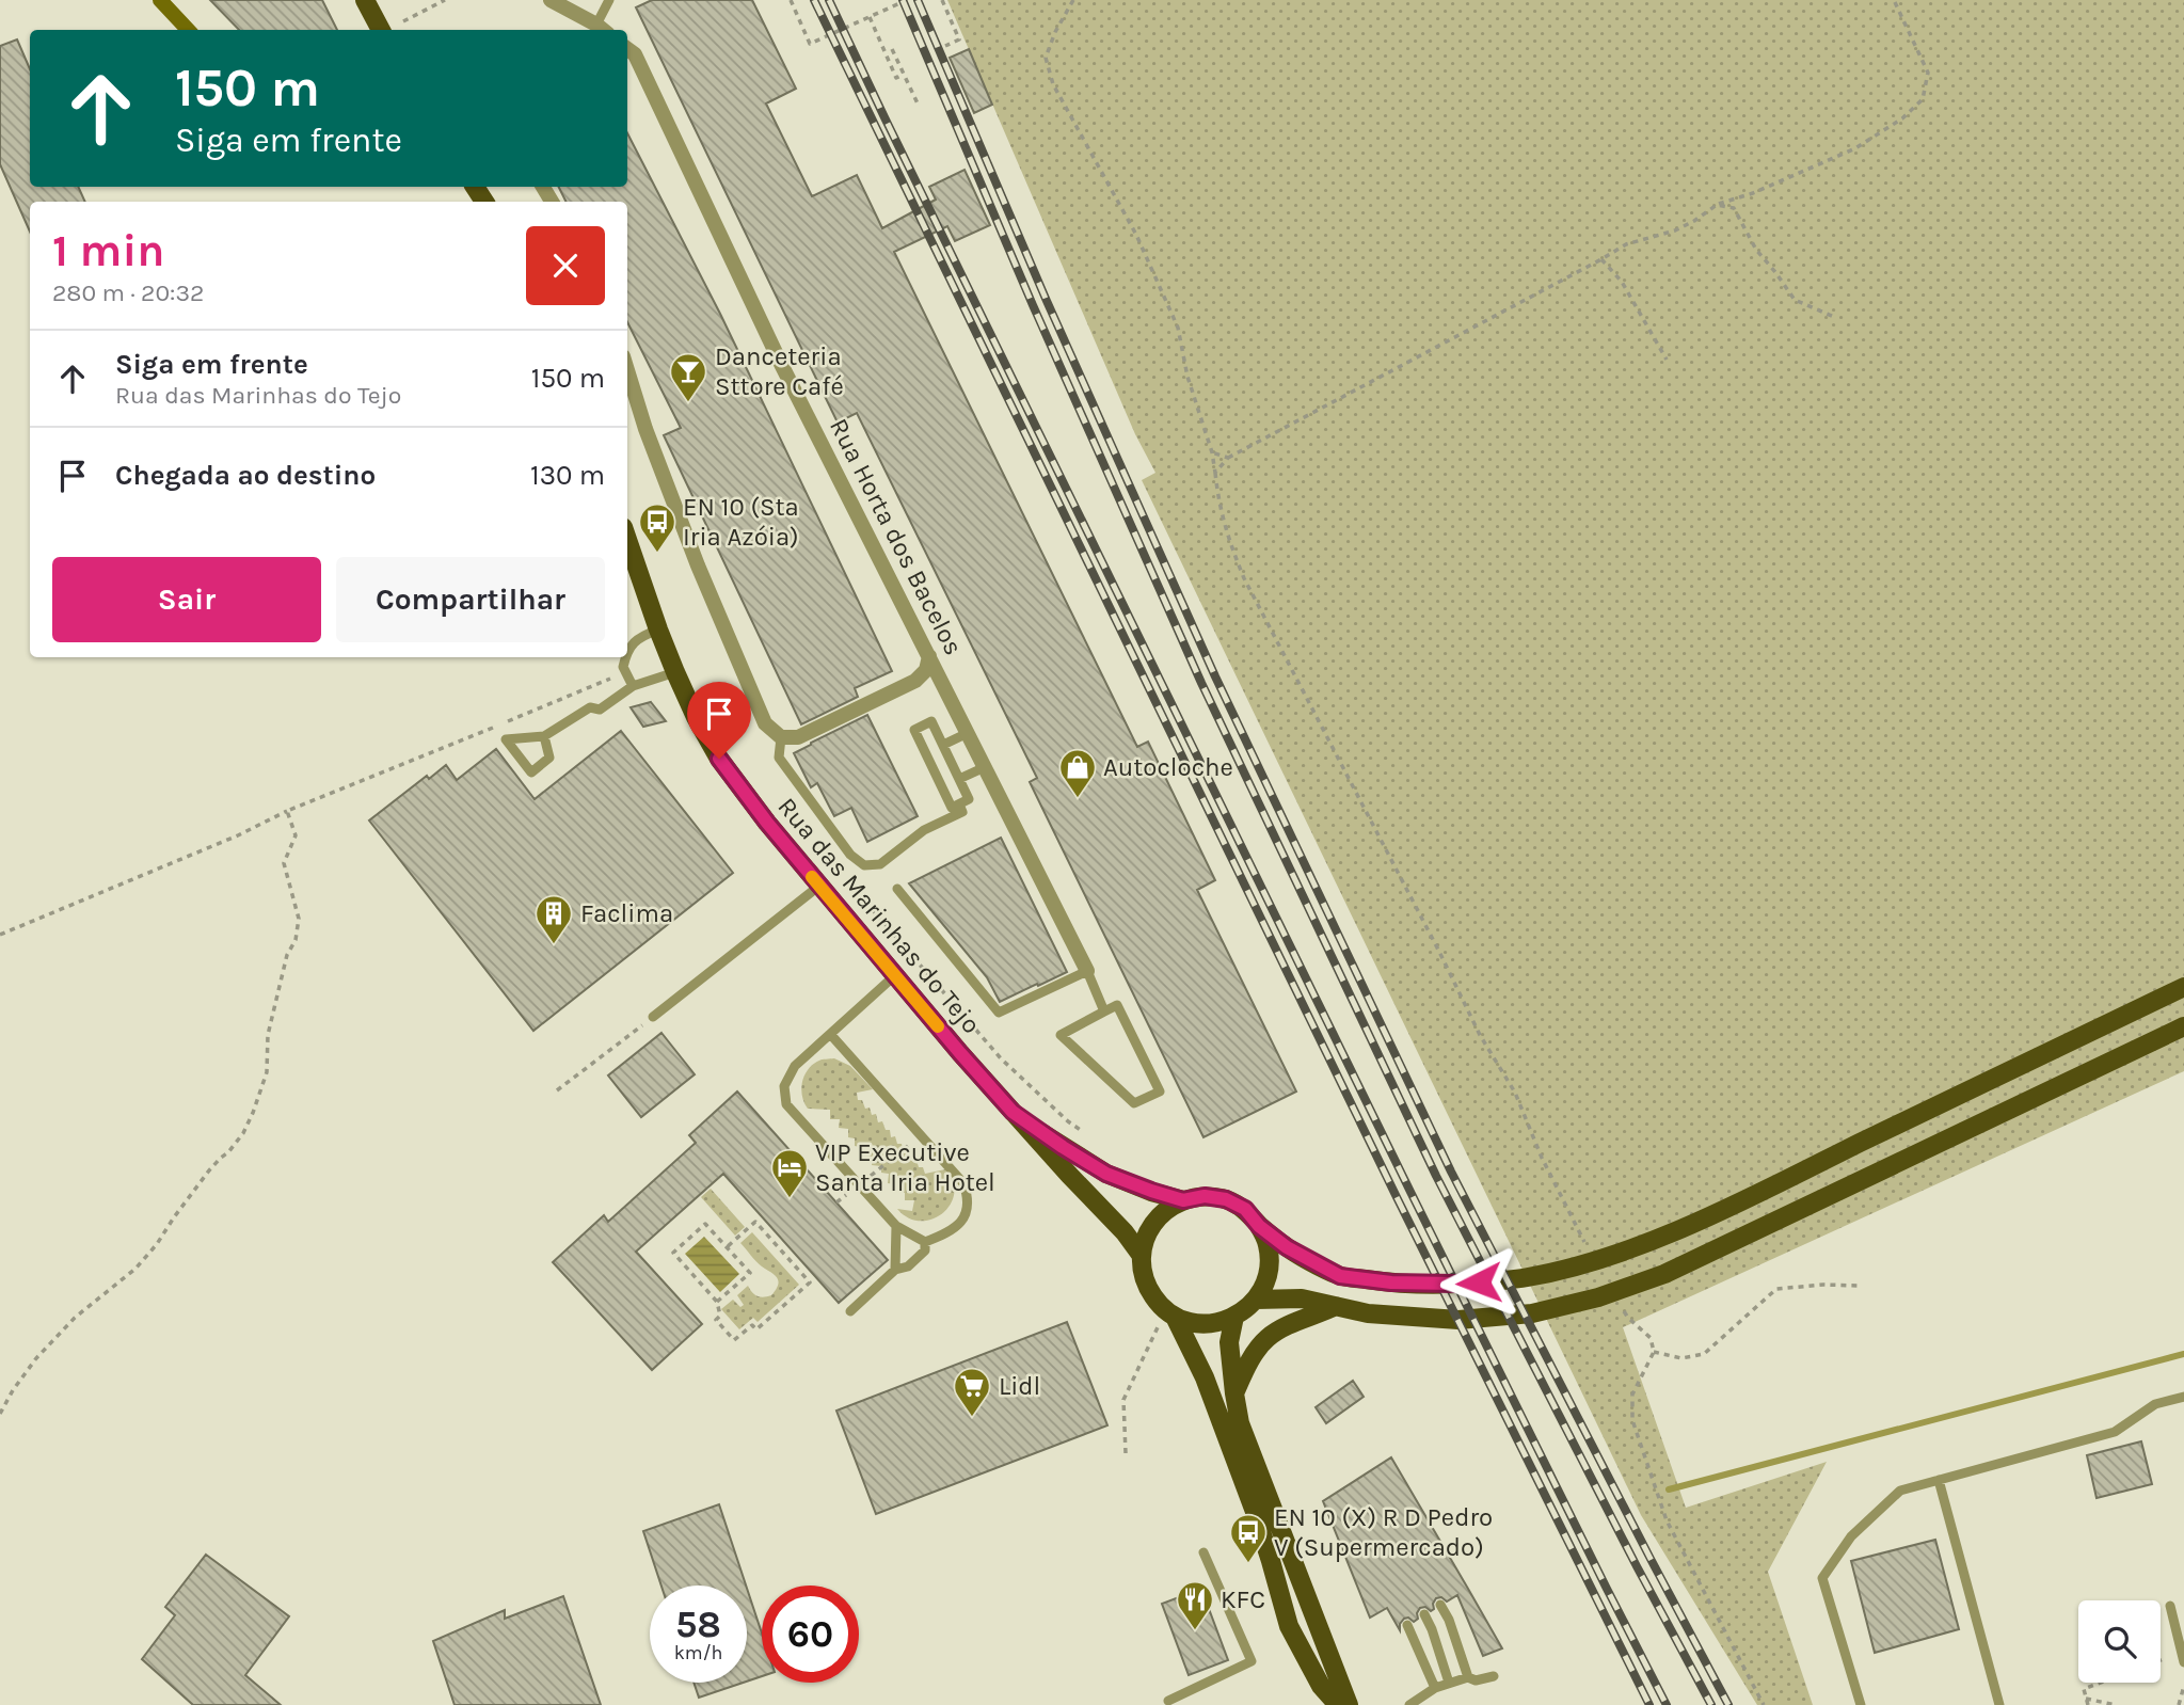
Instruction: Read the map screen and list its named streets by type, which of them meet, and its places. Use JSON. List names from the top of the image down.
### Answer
{
  "streets": {
    "main road": ["Rua das Marinhas do Tejo"],
    "street": ["Rua Horta dos Bacelos"]
  },
  "places": {
    "bar": ["Danceteria Sttore Café"],
    "bus stop": ["EN 10 (Sta Iria Azóia)", "EN 10 (X) R D Pedro V (Supermercado)"],
    "shop": ["Autocloche"],
    "building": ["Faclima"],
    "hotel": ["VIP Executive Santa Iria Hotel"],
    "supermarket": ["Lidl"],
    "restaurant": ["KFC"]
  },
  "page": {
    "turn": ["150 m", "Siga em frente"],
    "heading": ["1 min", "280 m · 20:32"],
    "list": [
      {
        "name": "Siga em frente",
        "note": "Rua das Marinhas do Tejo",
        "value": "150 m"
      },
      {
        "name": "Chegada ao destino",
        "value": "130 m"
      }
    ],
    "buttons": ["Sair", "Compartilhar"],
    "speed": "58 km/h",
    "limit": "60"
  }
}
